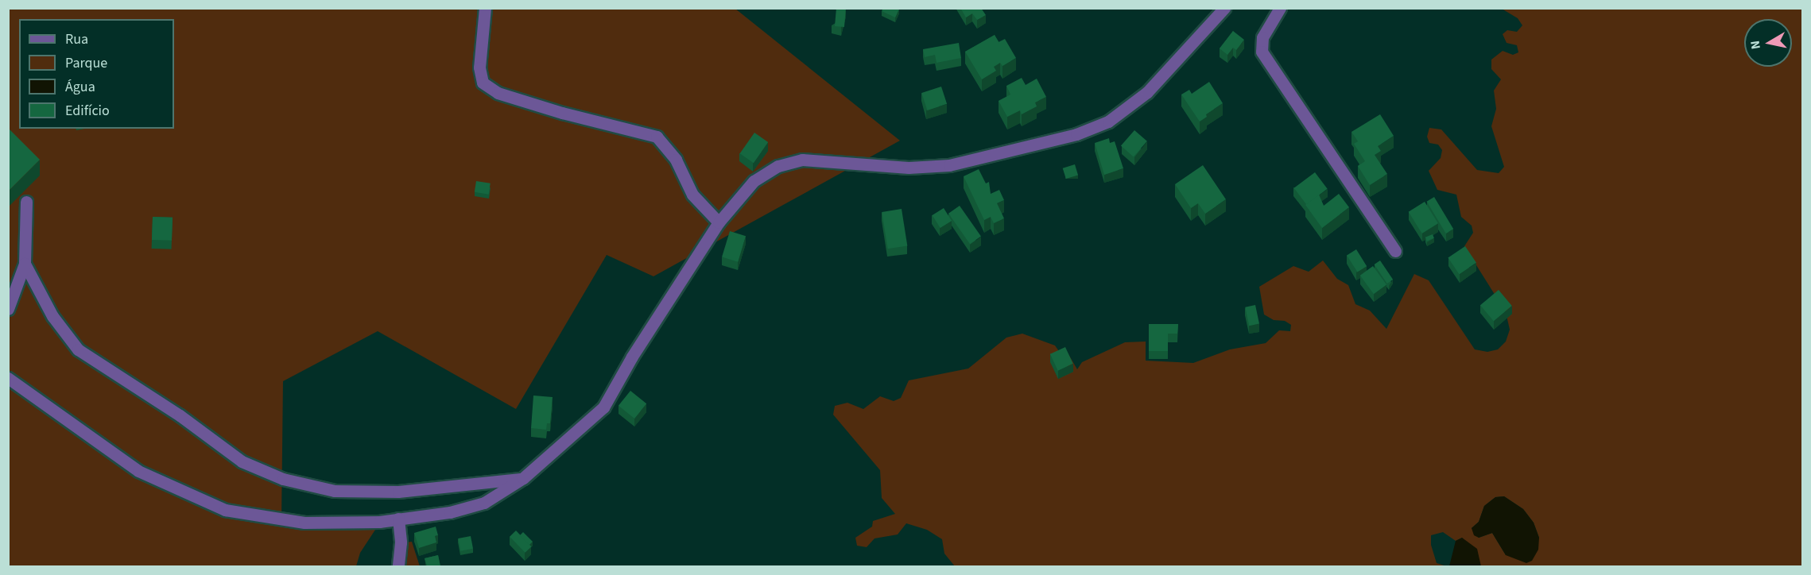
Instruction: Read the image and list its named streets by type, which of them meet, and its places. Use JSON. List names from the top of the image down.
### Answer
{
  "legend": [
    "Rua",
    "Parque",
    "Água",
    "Edifício"
  ],
  "north": "left"
}
